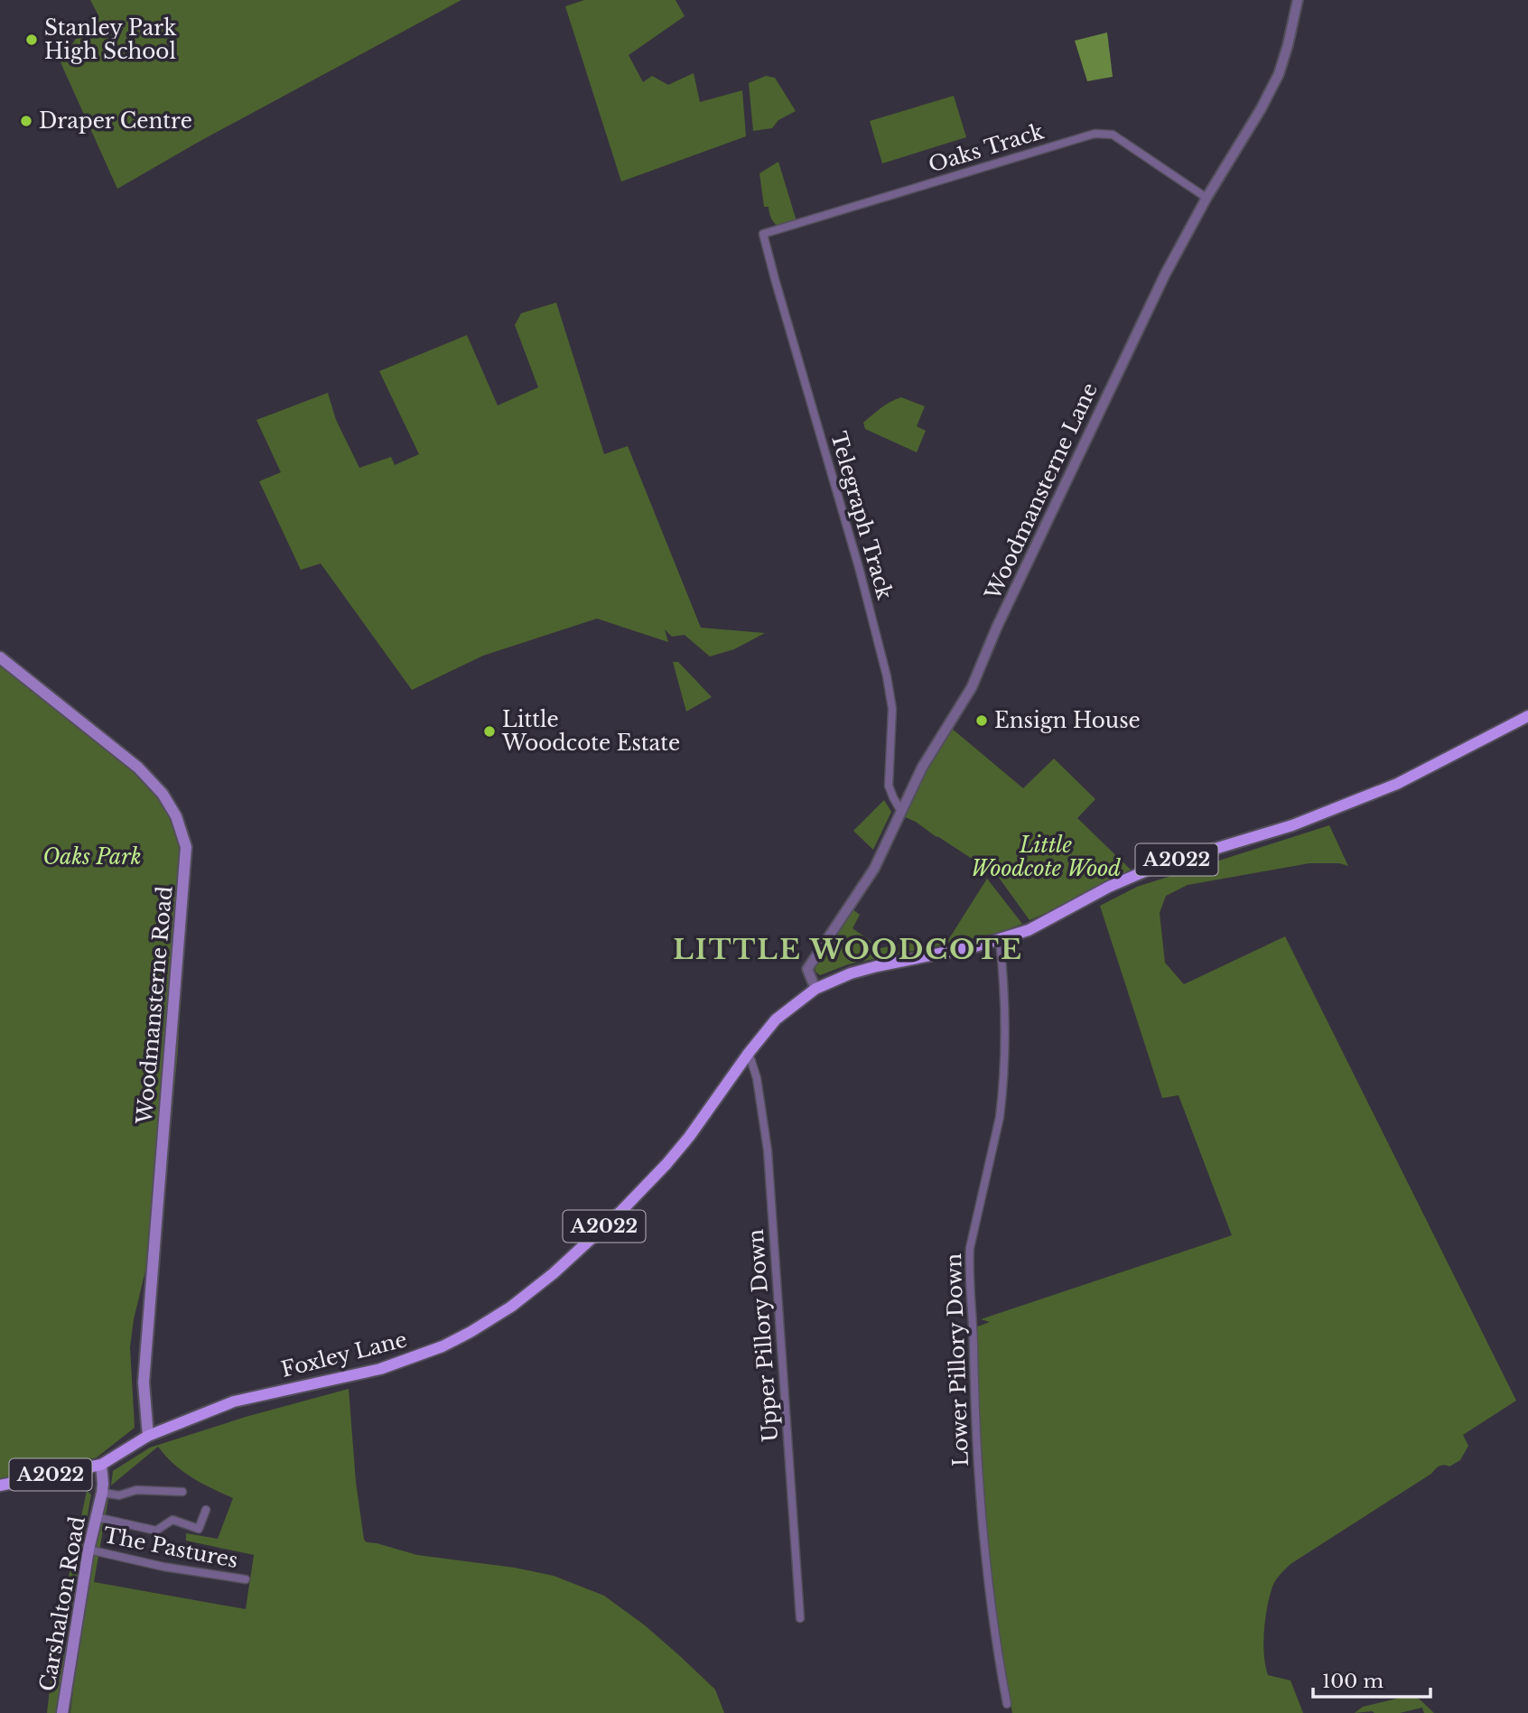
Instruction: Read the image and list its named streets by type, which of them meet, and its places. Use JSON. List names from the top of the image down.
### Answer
{
  "streets": {
    "main road": [
      "A2022",
      "Woodmansterne Road",
      "Foxley Lane",
      "Carshalton Road"
    ],
    "street": [
      "Oaks Track",
      "Woodmansterne Lane",
      "Telegraph Track",
      "Upper Pillory Down",
      "Lower Pillory Down",
      "The Pastures"
    ]
  },
  "crossings": [
    ["Oaks Track", "Woodmansterne Lane"],
    ["Oaks Track", "Telegraph Track"],
    ["Woodmansterne Lane", "Telegraph Track"],
    ["Woodmansterne Lane", "A2022"],
    ["Woodmansterne Lane", "Foxley Lane"],
    ["A2022", "Foxley Lane"],
    ["A2022", "Lower Pillory Down"],
    ["A2022", "Carshalton Road"],
    ["Woodmansterne Road", "Foxley Lane"],
    ["Upper Pillory Down", "Foxley Lane"],
    ["Foxley Lane", "Carshalton Road"],
    ["The Pastures", "Carshalton Road"]
  ],
  "districts": ["LITTLE WOODCOTE"],
  "parks": ["Little Woodcote Wood", "Oaks Park"],
  "places": [
    "Stanley Park High School",
    "Draper Centre",
    "Ensign House",
    "Little Woodcote Estate"
  ],
  "scale_bar": "100 m"
}
